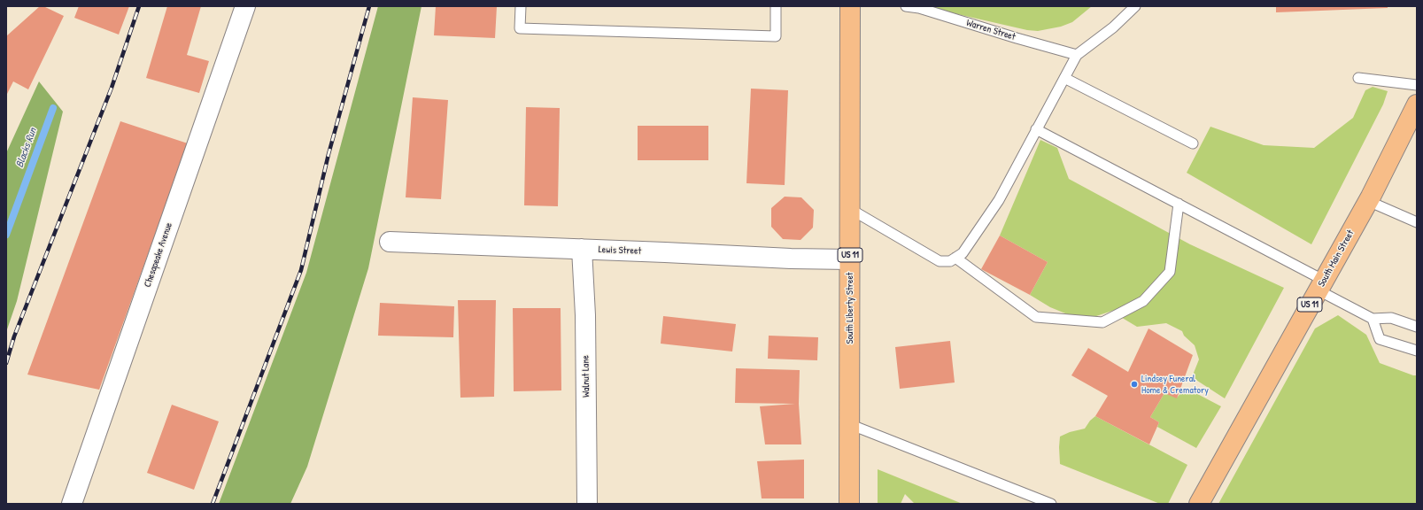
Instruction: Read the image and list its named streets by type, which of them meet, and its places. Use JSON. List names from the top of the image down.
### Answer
{
  "streets": {
    "main road": ["US 11", "South Main Street", "South Liberty Street"],
    "street": ["Lewis Street", "Chesapeake Avenue", "Walnut Lane"],
    "lane": ["Warren Street"]
  },
  "crossings": [
    ["Lewis Street", "South Liberty Street"],
    ["Lewis Street", "Walnut Lane"]
  ],
  "water": ["Blacks Run"],
  "places": ["Lindsey Funeral Home & Crematory"]
}
